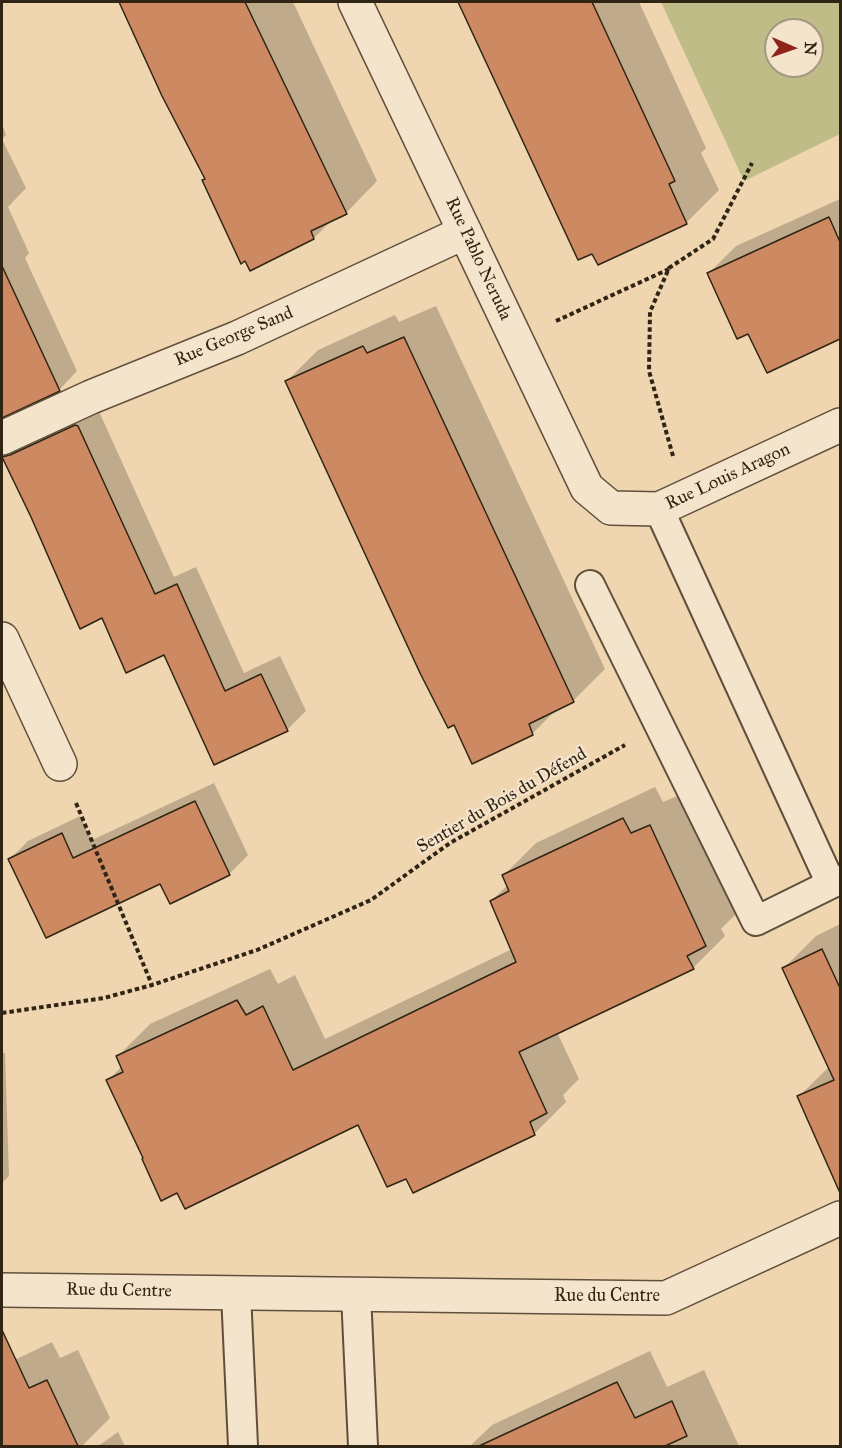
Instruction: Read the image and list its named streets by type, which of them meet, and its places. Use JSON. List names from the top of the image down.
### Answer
{
  "streets": {
    "street": [
      "Rue Pablo Neruda",
      "Rue George Sand",
      "Rue Louis Aragon",
      "Rue du Centre"
    ],
    "path": ["Sentier du Bois du Défend"]
  },
  "crossings": [
    ["Rue Pablo Neruda", "Rue George Sand"],
    ["Rue Pablo Neruda", "Rue Louis Aragon"]
  ],
  "north": "right"
}
